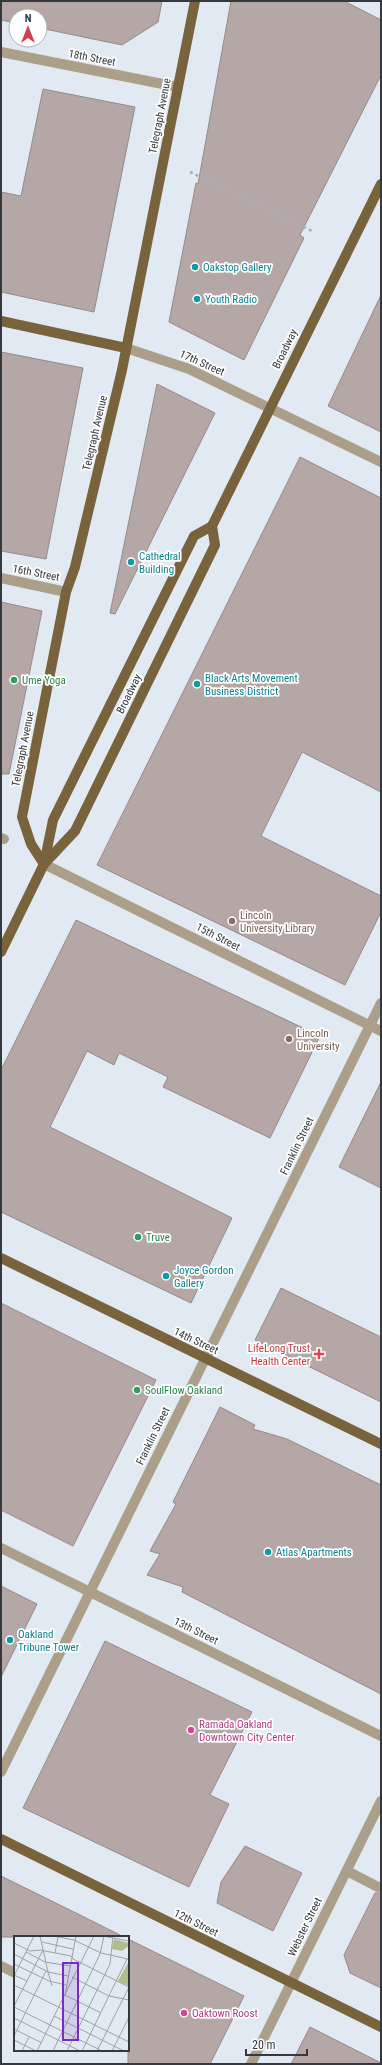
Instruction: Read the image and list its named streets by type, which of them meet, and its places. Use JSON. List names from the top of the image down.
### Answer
{
  "streets": {
    "main road": [
      "Telegraph Avenue",
      "Broadway",
      "17th Street",
      "14th Street",
      "12th Street"
    ],
    "street": [
      "18th Street",
      "16th Street",
      "15th Street",
      "Franklin Street",
      "13th Street",
      "Webster Street"
    ]
  },
  "crossings": [
    ["18th Street", "Telegraph Avenue"],
    ["Telegraph Avenue", "Broadway"],
    ["Telegraph Avenue", "17th Street"],
    ["Telegraph Avenue", "16th Street"],
    ["Telegraph Avenue", "15th Street"],
    ["Broadway", "17th Street"],
    ["Broadway", "15th Street"],
    ["15th Street", "Franklin Street"],
    ["Franklin Street", "14th Street"],
    ["Franklin Street", "13th Street"],
    ["12th Street", "Webster Street"]
  ],
  "places": {
    "other": [
      "Oakstop Gallery",
      "Youth Radio",
      "Cathedral Building",
      "Ume Yoga",
      "Black Arts Movement Business District",
      "Lincoln University Library",
      "Lincoln University",
      "Truve",
      "Joyce Gordon Gallery",
      "SoulFlow Oakland",
      "Atlas Apartments",
      "Oakland Tribune Tower",
      "Ramada Oakland Downtown City Center",
      "Oaktown Roost"
    ],
    "health": ["LifeLong Trust Health Center"]
  },
  "scale_bar": "20 m",
  "north": "top"
}
